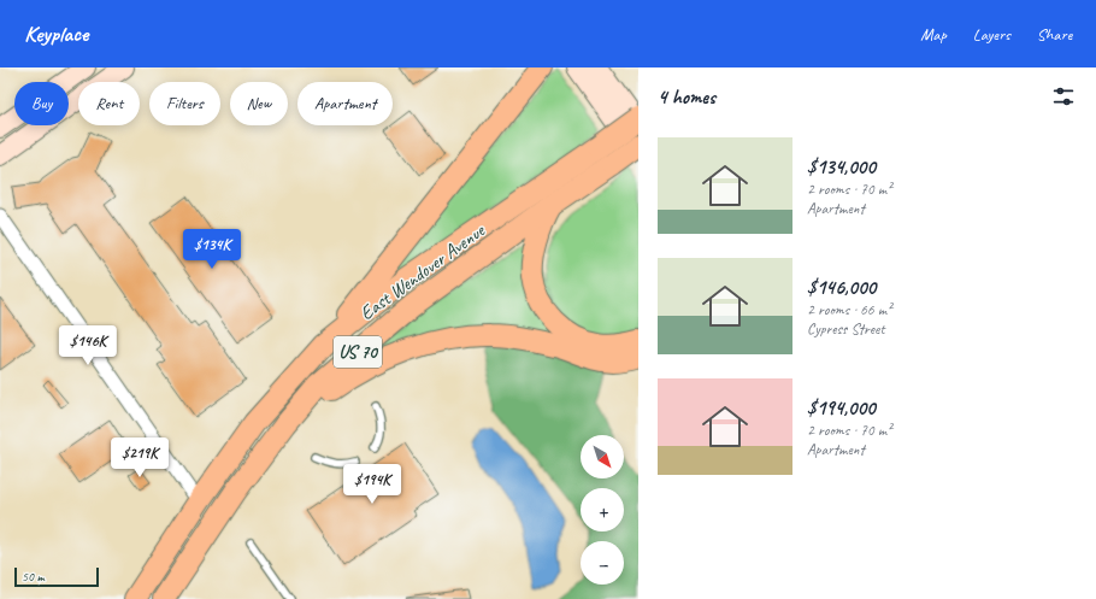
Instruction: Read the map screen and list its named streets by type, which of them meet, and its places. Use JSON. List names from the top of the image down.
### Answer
{
  "streets": {
    "highway": ["East Wendover Avenue", "US 70"]
  },
  "scale_bar": "50 m",
  "north": "bottom right",
  "page": {
    "header": "Keyplace",
    "nav": ["Map", "Layers", "Share"],
    "heading": "4 homes",
    "chip": [
      "Buy",
      "Rent",
      "Filters",
      "New",
      "Apartment"
    ],
    "list": [
      {
        "name": "$134,000",
        "note": "2 rooms · 70 m² · Apartment"
      },
      {
        "name": "$146,000",
        "note": "2 rooms · 66 m² · Cypress Street"
      },
      {
        "name": "$194,000",
        "note": "2 rooms · 70 m² · Apartment"
      }
    ],
    "price": [
      "$134K",
      "$146K",
      "$219K",
      "$194K"
    ],
    "map_buttons": ["+", "−"],
    "scale": "50 m"
  }
}
